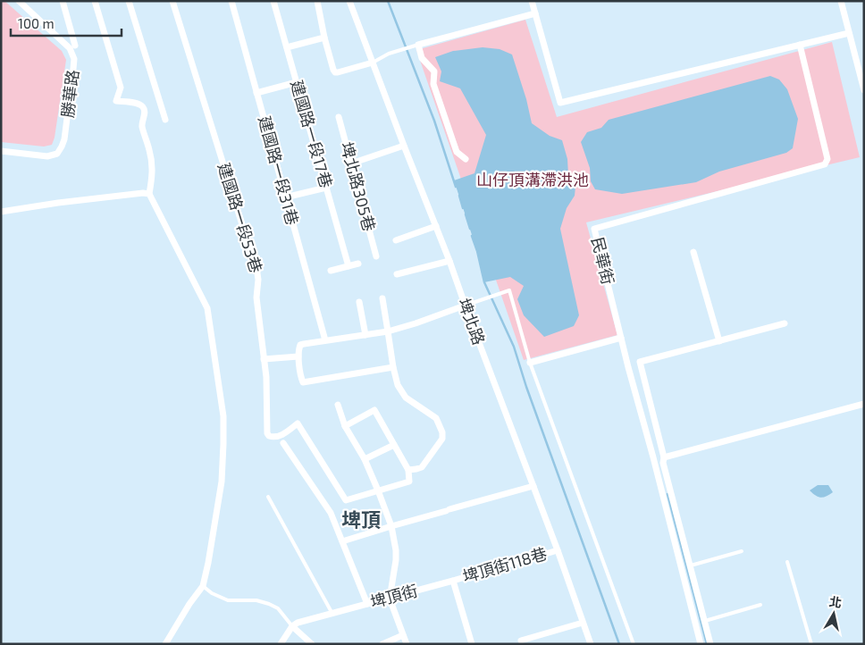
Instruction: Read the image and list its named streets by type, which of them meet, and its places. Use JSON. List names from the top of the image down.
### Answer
{
  "streets": {
    "street": [
      "勝華路",
      "建國路一段17巷",
      "建國路一段31巷",
      "埤北路305巷",
      "建國路一段53巷",
      "民華街",
      "埤北路",
      "埤頂街118巷",
      "埤頂街"
    ]
  },
  "crossings": [
    ["埤北路", "埤頂街118巷"],
    ["埤頂街118巷", "埤頂街"]
  ],
  "districts": ["埤頂"],
  "parks": ["山仔頂溝滯洪池"],
  "scale_bar": "100 m",
  "north": "top"
}
